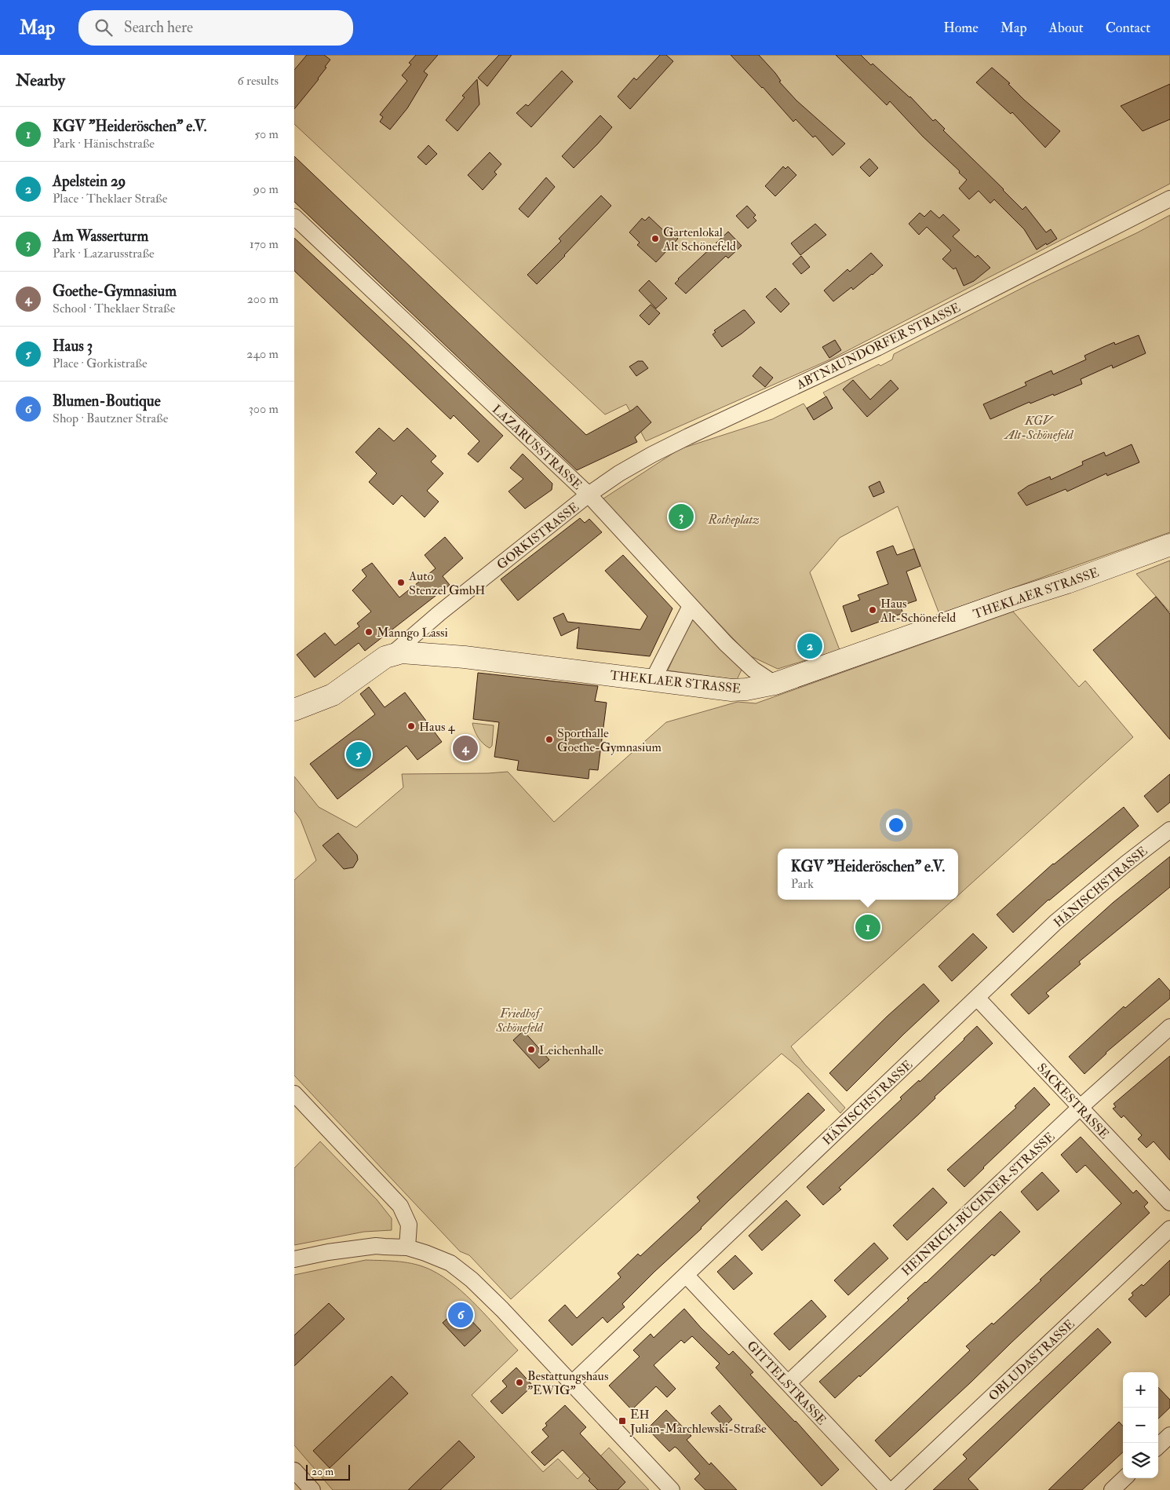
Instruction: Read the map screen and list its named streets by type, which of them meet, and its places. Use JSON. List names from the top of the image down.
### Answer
{
  "streets": {
    "main road": ["GORKISTRASSE", "THEKLAER STRASSE"],
    "street": [
      "ABTNAUNDORFER STRASSE",
      "LAZARUSSTRASSE",
      "HÄNISCHSTRASSE",
      "SACKESTRASSE",
      "HEINRICH-BÜCHNER-STRASSE",
      "OBLUDASTRASSE",
      "GITTELSTRASSE"
    ]
  },
  "crossings": [
    ["ABTNAUNDORFER STRASSE", "LAZARUSSTRASSE"],
    ["ABTNAUNDORFER STRASSE", "GORKISTRASSE"],
    ["LAZARUSSTRASSE", "GORKISTRASSE"],
    ["LAZARUSSTRASSE", "THEKLAER STRASSE"],
    ["GORKISTRASSE", "THEKLAER STRASSE"],
    ["HÄNISCHSTRASSE", "SACKESTRASSE"],
    ["HÄNISCHSTRASSE", "GITTELSTRASSE"],
    ["SACKESTRASSE", "HEINRICH-BÜCHNER-STRASSE"],
    ["HEINRICH-BÜCHNER-STRASSE", "GITTELSTRASSE"]
  ],
  "parks": ["KGV Alt-Schönefeld", "Rotheplatz", "Friedhof Schönefeld"],
  "places": {
    "other": [
      "Gartenlokal Alt Schönefeld",
      "Auto Stenzel GmbH",
      "Haus Alt-Schönefeld",
      "Manngo Lassi",
      "Haus 4",
      "Sporthalle Goethe-Gymnasium",
      "Leichenhalle",
      "Bestattungshaus \"EWIG\""
    ],
    "transit": ["EH Julian-Marchlewski-Straße"]
  },
  "scale_bar": "20 m",
  "page": {
    "header": "Map",
    "search": "Search here",
    "nav": [
      "Home",
      "Map",
      "About",
      "Contact"
    ],
    "heading": ["Nearby", "6 results"],
    "list": [
      {
        "mark": "1",
        "name": "KGV \"Heideröschen\" e.V.",
        "note": "Park · Hänischstraße",
        "value": "50 m"
      },
      {
        "mark": "2",
        "name": "Apelstein 29",
        "note": "Place · Theklaer Straße",
        "value": "90 m"
      },
      {
        "mark": "3",
        "name": "Am Wasserturm",
        "note": "Park · Lazarusstraße",
        "value": "170 m"
      },
      {
        "mark": "4",
        "name": "Goethe-Gymnasium",
        "note": "School · Theklaer Straße",
        "value": "200 m"
      },
      {
        "mark": "5",
        "name": "Haus 3",
        "note": "Place · Gorkistraße",
        "value": "240 m"
      },
      {
        "mark": "6",
        "name": "Blumen-Boutique",
        "note": "Shop · Bautzner Straße",
        "value": "300 m"
      }
    ],
    "pins": [
      "3",
      "2",
      "4",
      "5",
      "1",
      "6"
    ],
    "popup": ["KGV \"Heideröschen\" e.V.", "Park"],
    "map_buttons": ["+", "−"],
    "scale": "20 m"
  }
}
